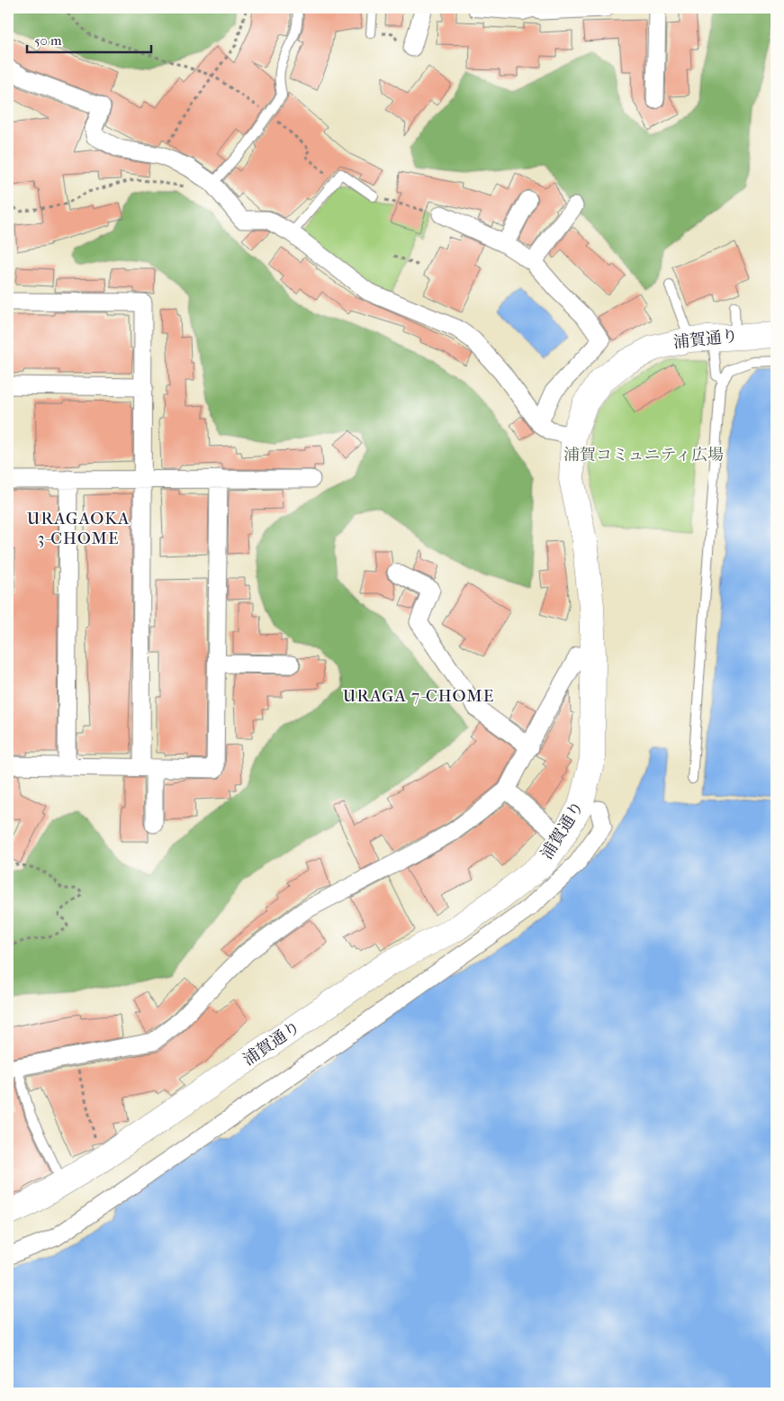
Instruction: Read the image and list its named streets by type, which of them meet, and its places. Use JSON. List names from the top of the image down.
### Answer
{
  "streets": {
    "main road": ["浦賀通り"]
  },
  "districts": ["URAGAOKA 3-CHOME", "URAGA 7-CHOME"],
  "parks": ["浦賀コミュニティ広場"],
  "scale_bar": "50 m"
}
